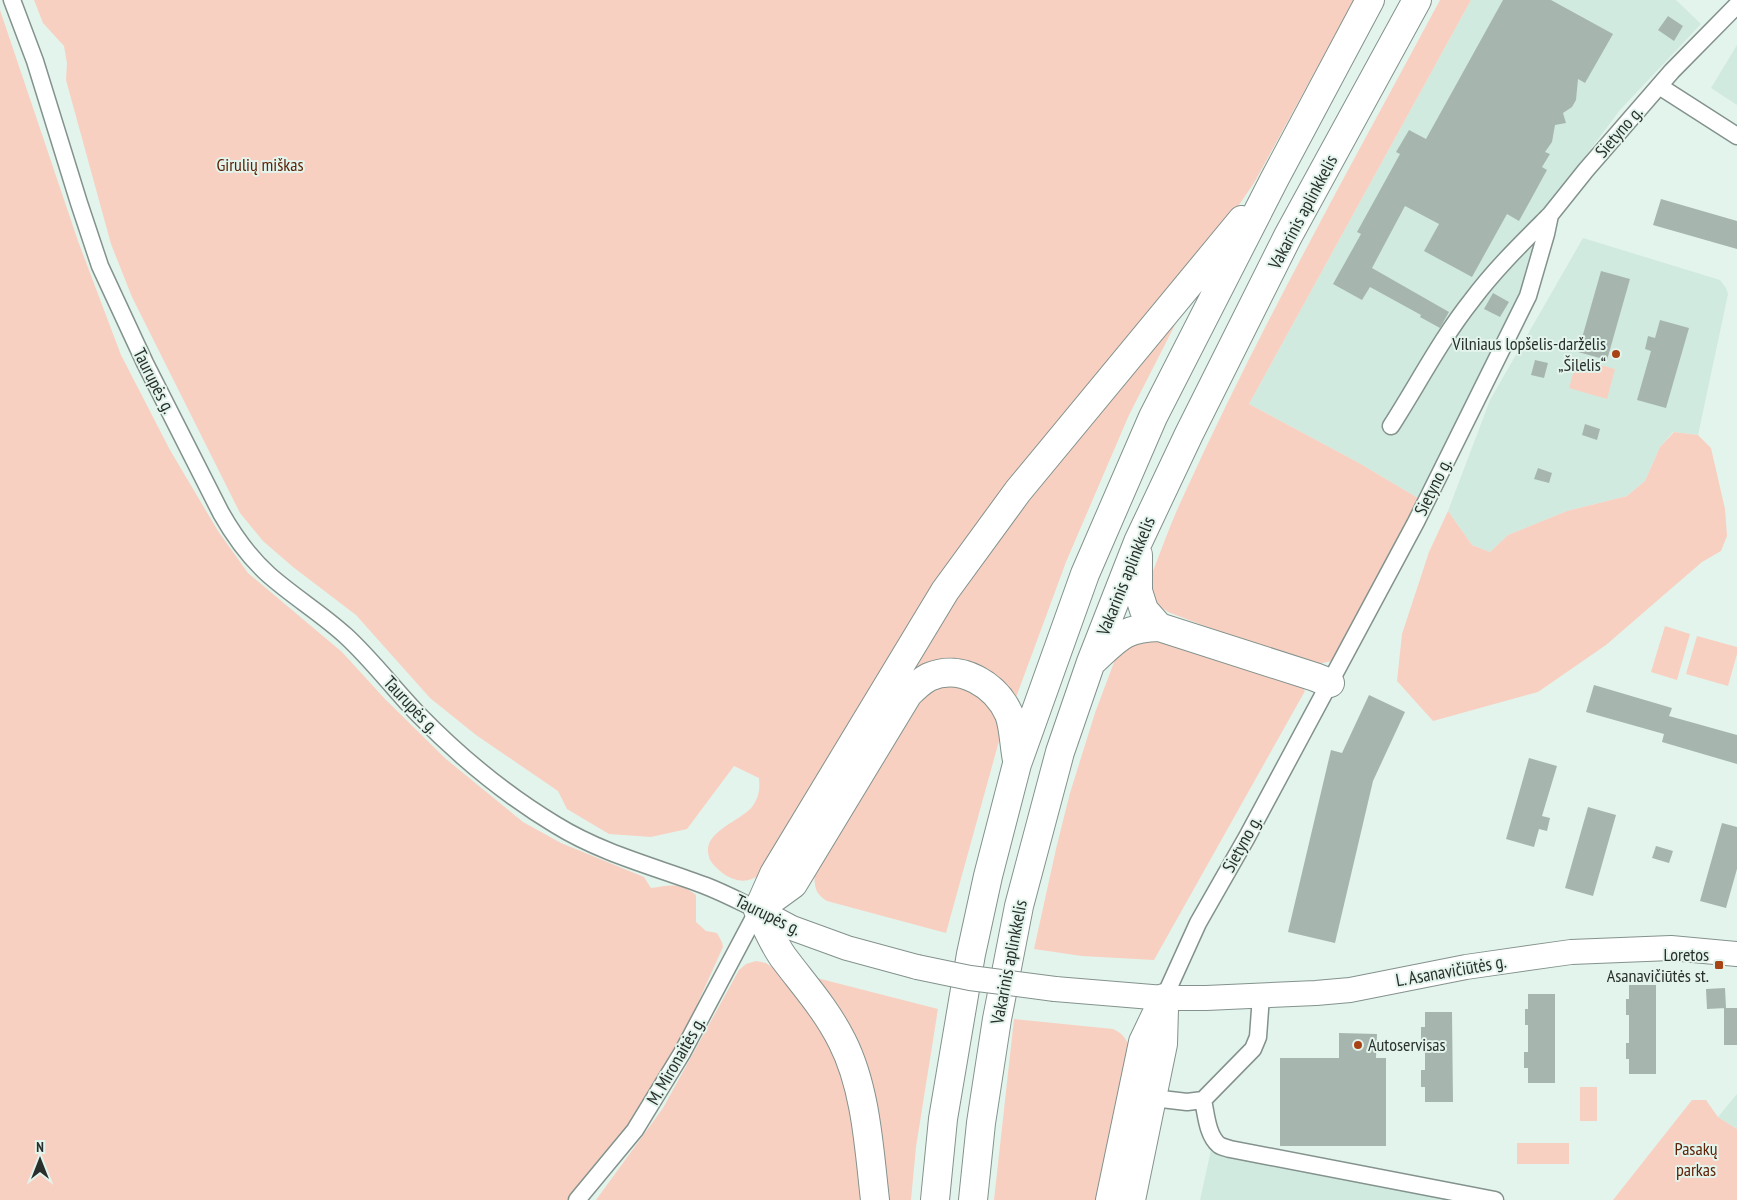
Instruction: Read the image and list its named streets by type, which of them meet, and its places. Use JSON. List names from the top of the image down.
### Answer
{
  "streets": {
    "highway": ["Vakarinis aplinkkelis"],
    "main road": ["Taurupės g.", "L. Asanavičiūtės g."],
    "street": ["Sietyno g.", "M. Mironaitės g."]
  },
  "crossings": [
    ["Sietyno g.", "Taurupės g."],
    ["Sietyno g.", "L. Asanavičiūtės g."],
    ["Taurupės g.", "L. Asanavičiūtės g."],
    ["Taurupės g.", "M. Mironaitės g."]
  ],
  "parks": ["Girulių miškas", "Pasakų parkas"],
  "places": {
    "other": ["Vilniaus lopšelis-darželis „Šilelis“", "Autoservisas"],
    "transit": ["Loretos Asanavičiūtės st."]
  },
  "north": "top"
}
